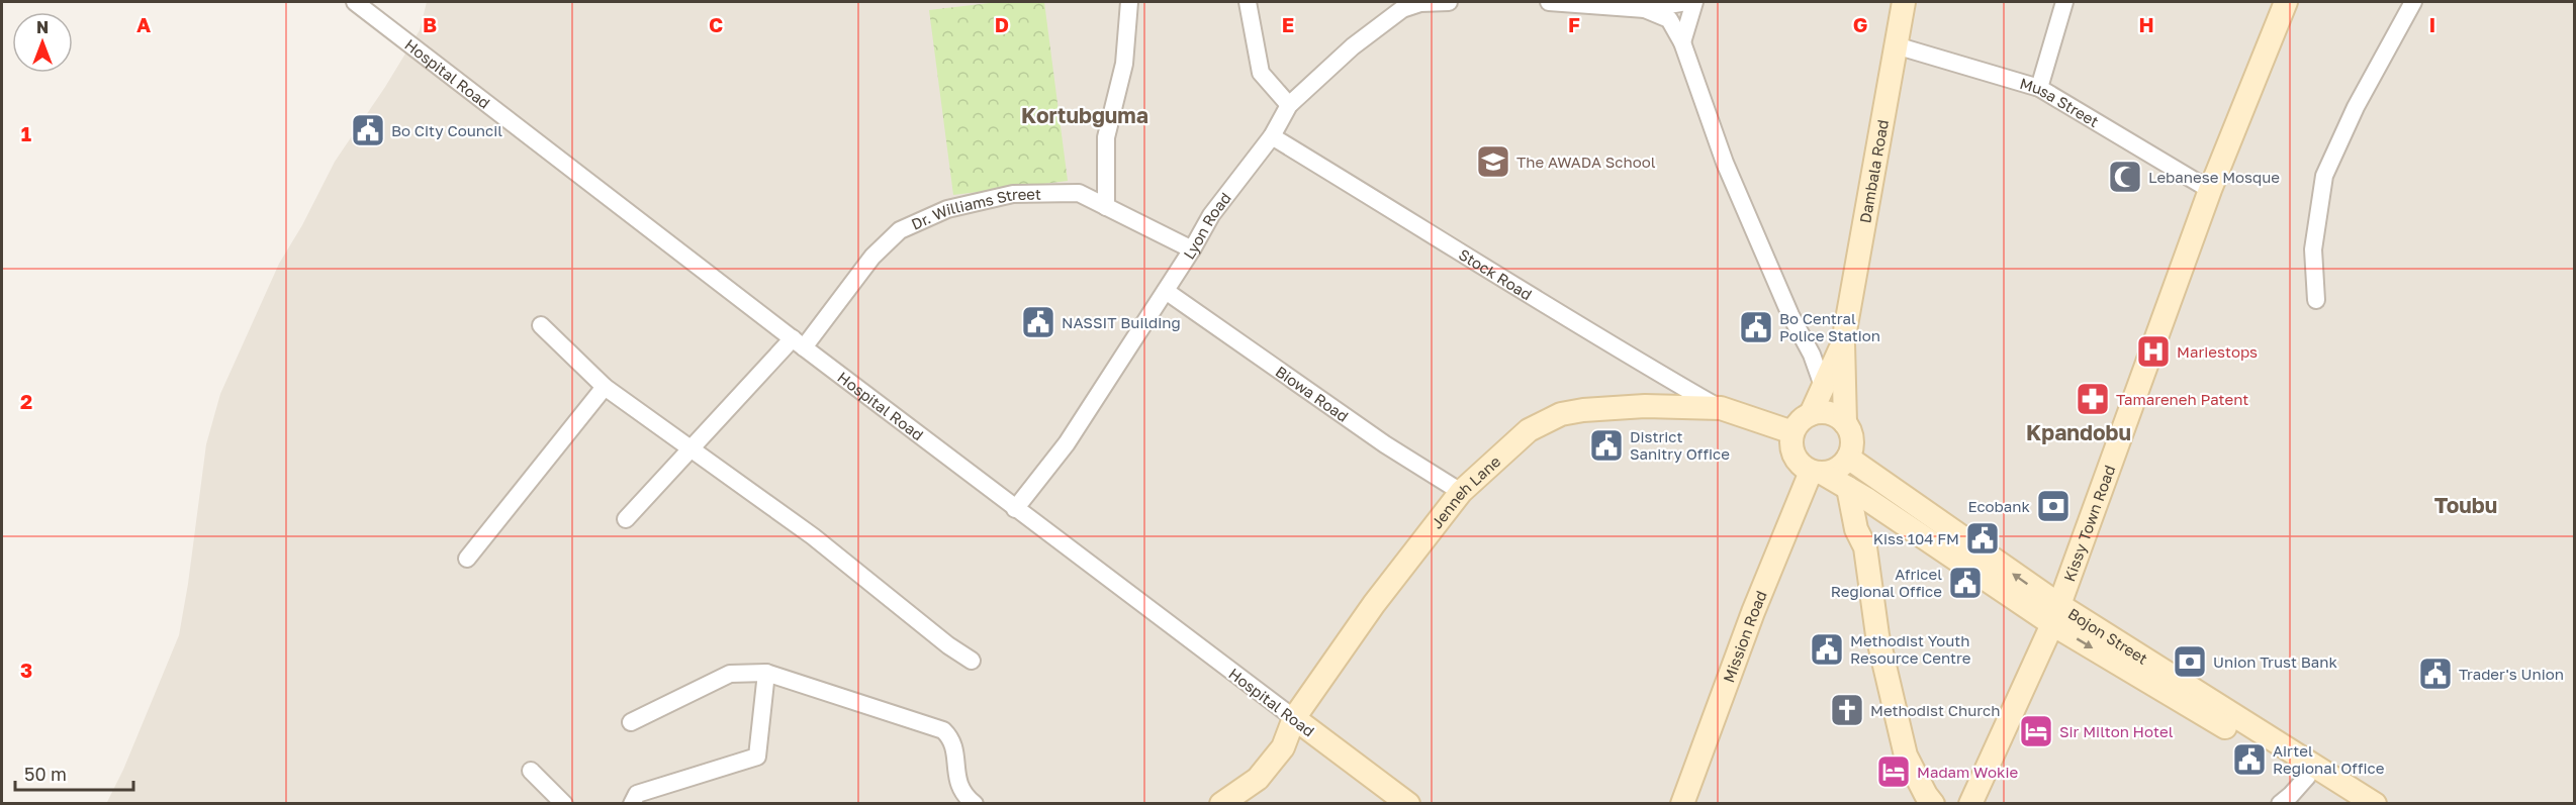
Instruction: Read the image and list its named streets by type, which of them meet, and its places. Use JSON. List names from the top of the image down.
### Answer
{
  "streets": {
    "street": [
      "Hospital Road",
      "Musa Street",
      "Dambala Road",
      "Dr. Williams Street",
      "Lyon Road",
      "Stock Road",
      "Biowa Road",
      "Jenneh Lane",
      "Kissy Town Road",
      "Bojon Street",
      "Mission Road"
    ]
  },
  "crossings": [
    ["Hospital Road", "Dr. Williams Street"],
    ["Hospital Road", "Lyon Road"],
    ["Hospital Road", "Jenneh Lane"],
    ["Musa Street", "Dambala Road"],
    ["Musa Street", "Kissy Town Road"],
    ["Dambala Road", "Bojon Street"],
    ["Dambala Road", "Mission Road"],
    ["Dr. Williams Street", "Lyon Road"],
    ["Lyon Road", "Stock Road"],
    ["Lyon Road", "Biowa Road"],
    ["Stock Road", "Jenneh Lane"],
    ["Biowa Road", "Jenneh Lane"],
    ["Kissy Town Road", "Bojon Street"],
    ["Bojon Street", "Mission Road"]
  ],
  "districts": ["Kortubguma", "Kpandobu", "Toubu"],
  "places": {
    "public building": [
      "Bo City Council",
      "NASSIT Building",
      "Bo Central Police Station",
      "District Sanitry Office",
      "Kiss 104 FM",
      "Africel Regional Office",
      "Methodist Youth Resource Centre",
      "Trader's Union",
      "Airtel Regional Office"
    ],
    "school or university": ["The AWADA School"],
    "mosque": ["Lebanese Mosque"],
    "hospital": ["Mariestops"],
    "pharmacy": ["Tamareneh Patent"],
    "bank": ["Ecobank", "Union Trust Bank"],
    "church": ["Methodist Church"],
    "hotel": ["Sir Milton Hotel", "Madam Wokie"]
  },
  "scale_bar": "50 m",
  "north": "top",
  "grid": {
    "columns": [
      "A",
      "B",
      "C",
      "D",
      "E",
      "F",
      "G",
      "H",
      "I"
    ],
    "rows": ["1", "2", "3"]
  }
}
